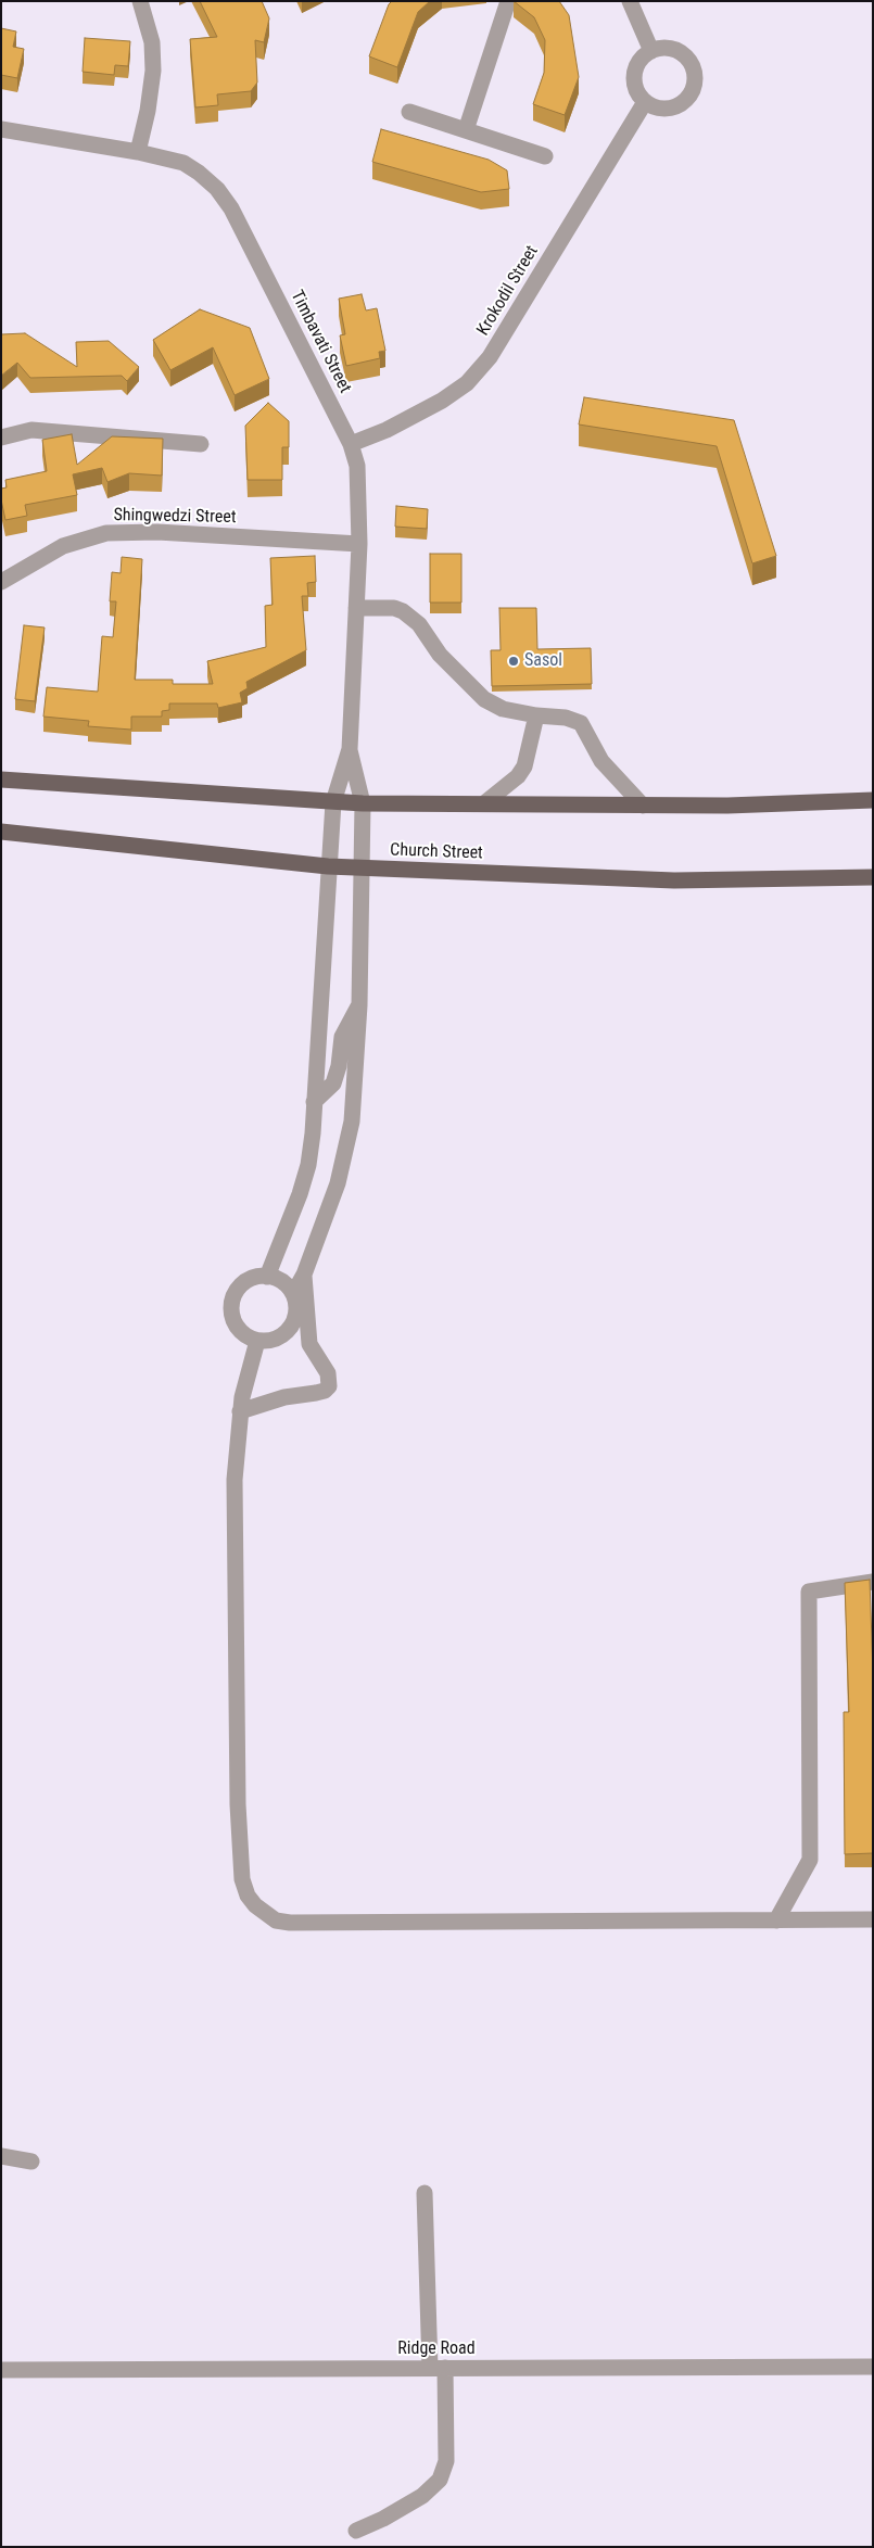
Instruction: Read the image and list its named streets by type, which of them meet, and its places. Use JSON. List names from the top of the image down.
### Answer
{
  "streets": {
    "main road": ["Church Street"],
    "street": [
      "Krokodil Street",
      "Timbavati Street",
      "Shingwedzi Street",
      "Ridge Road"
    ]
  },
  "crossings": [
    ["Krokodil Street", "Timbavati Street"],
    ["Timbavati Street", "Shingwedzi Street"],
    ["Timbavati Street", "Church Street"]
  ],
  "places": ["Sasol"]
}
